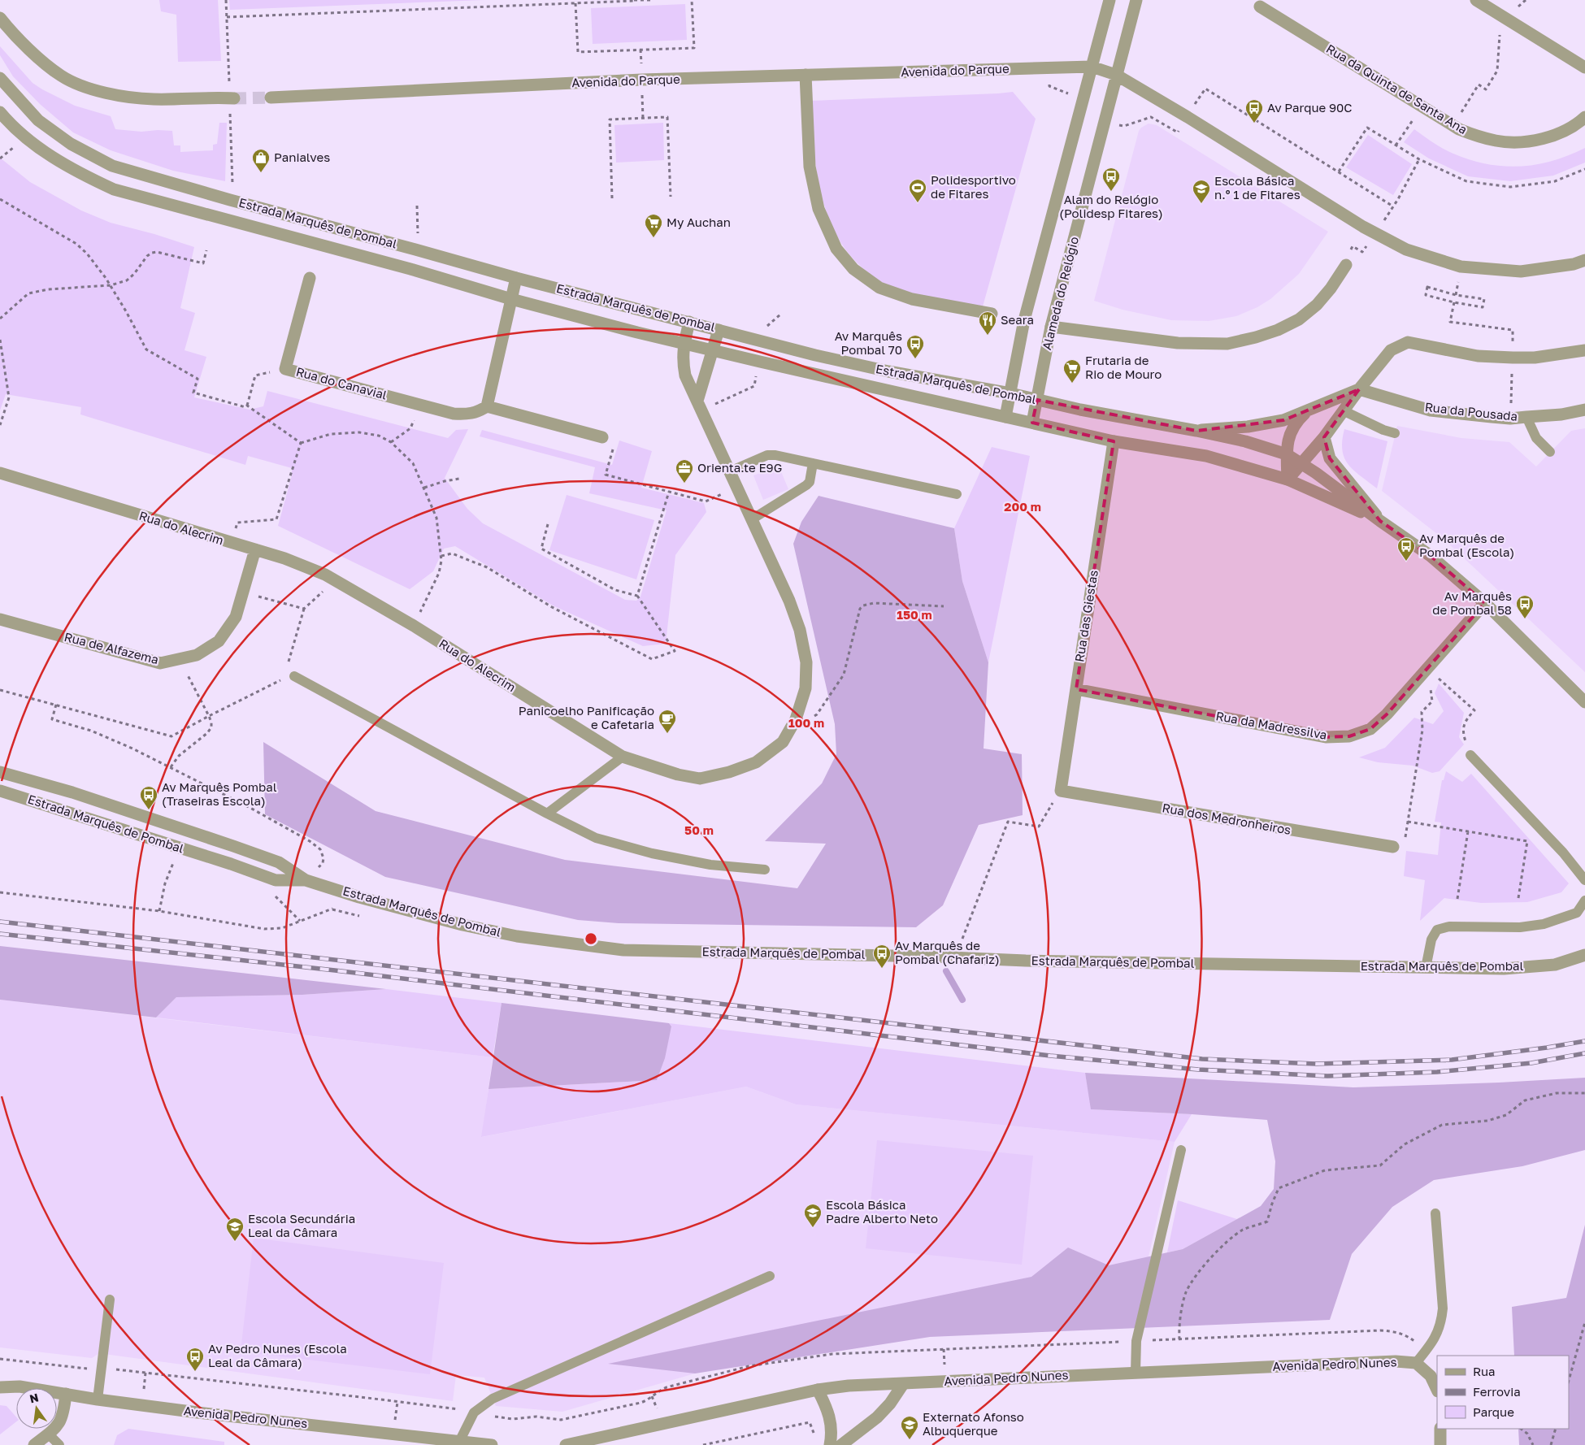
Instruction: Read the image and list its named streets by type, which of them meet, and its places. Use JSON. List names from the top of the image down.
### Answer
{
  "streets": {
    "street": [
      "Avenida do Parque",
      "Rua da Quinta de Santa Ana",
      "Estrada Marquês de Pombal",
      "Alameda do Relógio",
      "Rua do Canavial",
      "Rua da Pousada",
      "Rua do Alecrim",
      "Rua das Giestas",
      "Rua de Alfazema",
      "Rua da Madressilva",
      "Rua dos Medronheiros",
      "Avenida Pedro Nunes"
    ]
  },
  "crossings": [
    ["Avenida do Parque", "Alameda do Relógio"],
    ["Estrada Marquês de Pombal", "Alameda do Relógio"],
    ["Estrada Marquês de Pombal", "Rua do Alecrim"],
    ["Estrada Marquês de Pombal", "Rua das Giestas"],
    ["Estrada Marquês de Pombal", "Rua da Madressilva"],
    ["Rua do Alecrim", "Rua de Alfazema"],
    ["Rua das Giestas", "Rua da Madressilva"],
    ["Rua das Giestas", "Rua dos Medronheiros"]
  ],
  "places": {
    "bus stop": [
      "Av Parque 90C",
      "Alam do Relógio (Polidesp Fitares)",
      "Av Marquês Pombal 70",
      "Av Marquês de Pombal (Escola)",
      "Av Marquês de Pombal 58",
      "Av Marquês Pombal (Traseiras Escola)",
      "Av Marquês de Pombal (Chafariz)",
      "Av Pedro Nunes (Escola Leal da Câmara)"
    ],
    "shop": ["Panialves"],
    "sports": ["Polidesportivo de Fitares"],
    "school or university": [
      "Escola Básica n.º 1 de Fitares",
      "Escola Básica Padre Alberto Neto",
      "Escola Secundária Leal da Câmara",
      "Externato Afonso Albuquerque"
    ],
    "supermarket": ["My Auchan", "Frutaria de Rio de Mouro"],
    "restaurant": ["Seara"],
    "office": ["Orienta.te E9G"],
    "cafe": ["Panicoelho Panificação e Cafetaria"]
  },
  "legend": ["Rua", "Ferrovia", "Parque"],
  "north": "top",
  "rings": [
    "200 m",
    "150 m",
    "100 m",
    "50 m"
  ]
}
